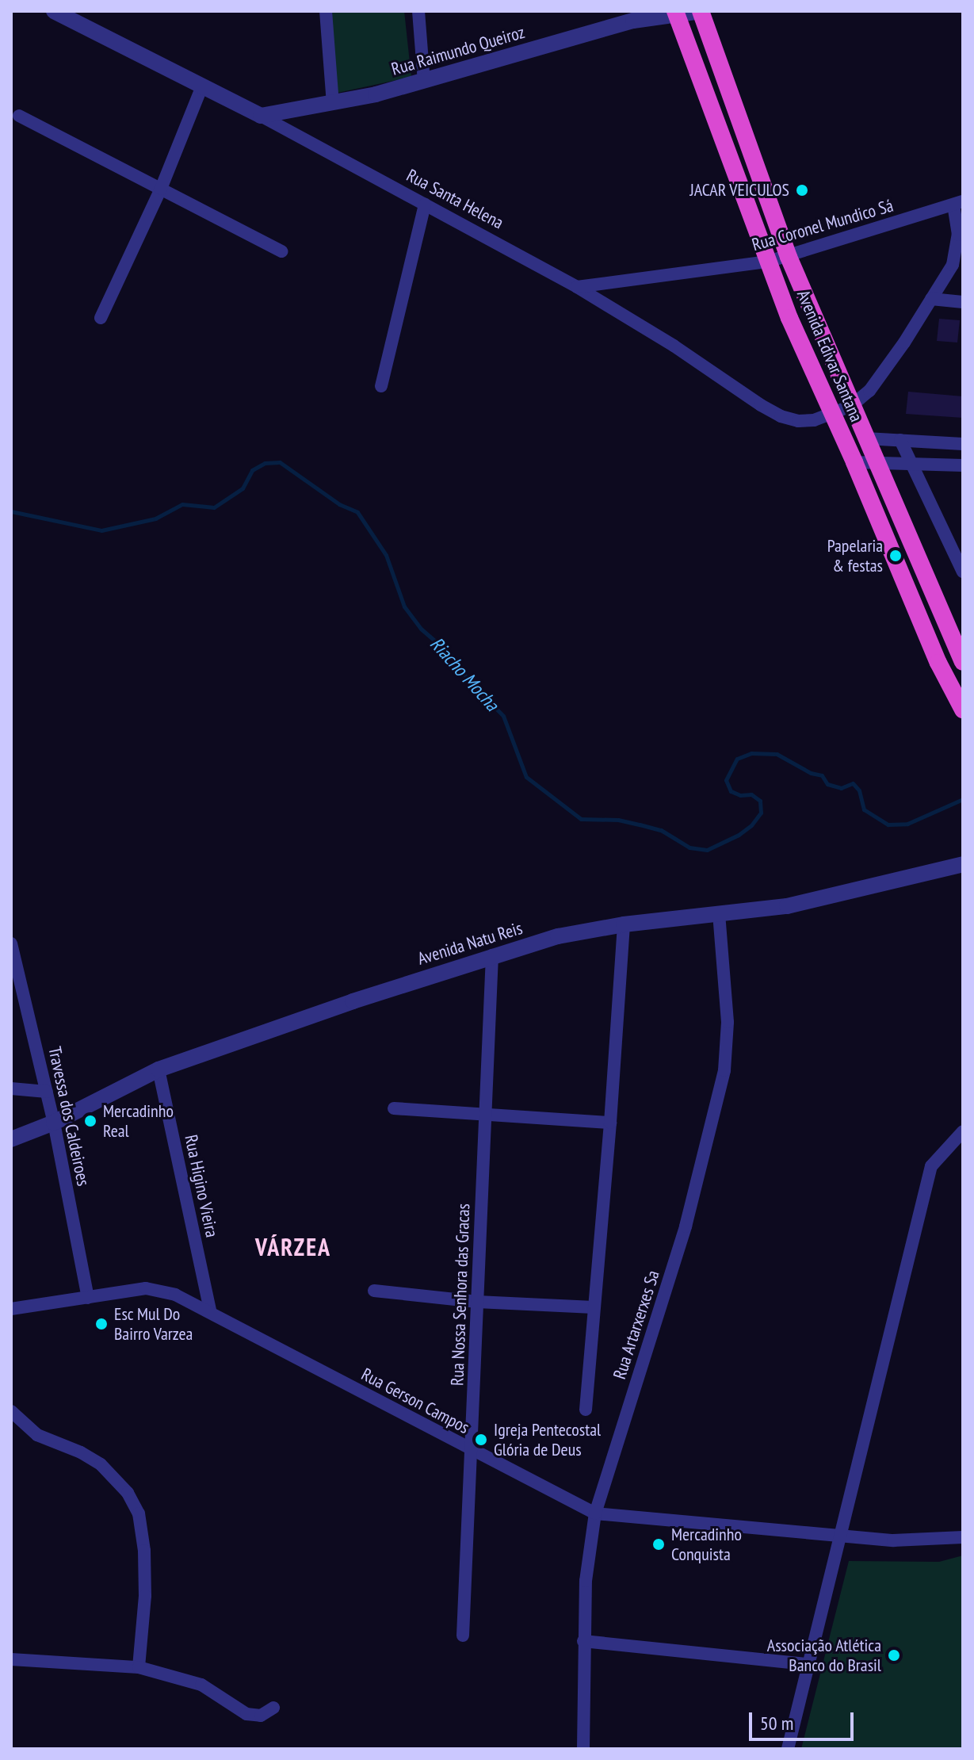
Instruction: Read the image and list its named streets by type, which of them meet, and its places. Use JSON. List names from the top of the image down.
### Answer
{
  "streets": {
    "highway": ["Avenida Edivar Santana"],
    "street": [
      "Rua Raimundo Queiroz",
      "Rua Santa Helena",
      "Rua Coronel Mundico Sá",
      "Avenida Natu Reis",
      "Travessa dos Caldeiroes",
      "Rua Higino Vieira",
      "Rua Nossa Senhora das Gracas",
      "Rua Artarxerxes Sa",
      "Rua Gerson Campos"
    ]
  },
  "crossings": [
    ["Rua Raimundo Queiroz", "Rua Santa Helena"],
    ["Rua Raimundo Queiroz", "Avenida Edivar Santana"],
    ["Rua Santa Helena", "Rua Coronel Mundico Sá"],
    ["Rua Santa Helena", "Avenida Edivar Santana"],
    ["Rua Coronel Mundico Sá", "Avenida Edivar Santana"],
    ["Avenida Natu Reis", "Travessa dos Caldeiroes"],
    ["Avenida Natu Reis", "Rua Higino Vieira"],
    ["Avenida Natu Reis", "Rua Nossa Senhora das Gracas"],
    ["Avenida Natu Reis", "Rua Artarxerxes Sa"],
    ["Travessa dos Caldeiroes", "Rua Gerson Campos"],
    ["Rua Higino Vieira", "Rua Gerson Campos"],
    ["Rua Nossa Senhora das Gracas", "Rua Gerson Campos"],
    ["Rua Artarxerxes Sa", "Rua Gerson Campos"]
  ],
  "districts": ["VÁRZEA"],
  "water": ["Riacho Mocha"],
  "places": [
    "JACAR VEICULOS",
    "Papelaria & festas",
    "Mercadinho Real",
    "Esc Mul Do Bairro Varzea",
    "Igreja Pentecostal Glória de Deus",
    "Mercadinho Conquista",
    "Associação Atlética Banco do Brasil"
  ],
  "scale_bar": "50 m"
}
